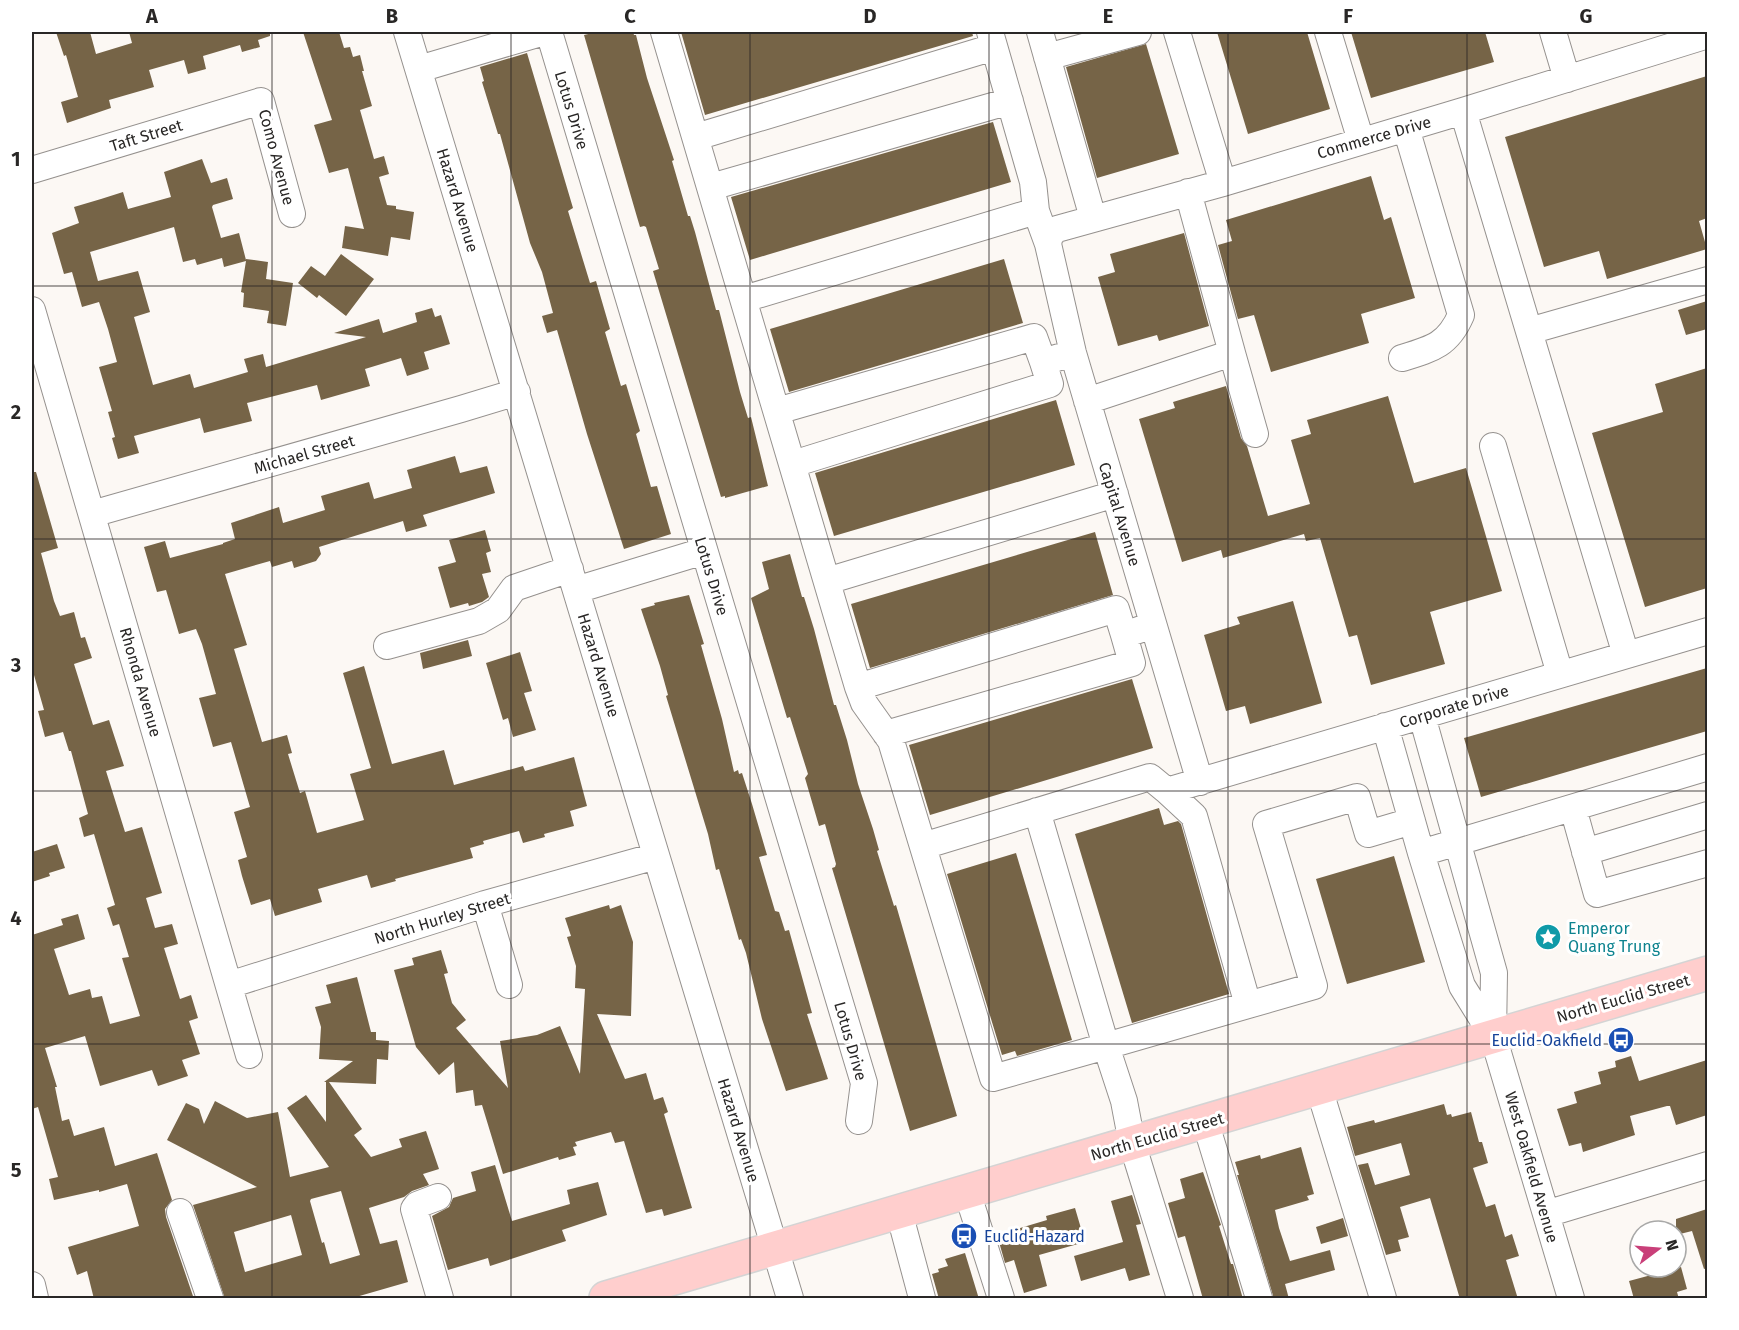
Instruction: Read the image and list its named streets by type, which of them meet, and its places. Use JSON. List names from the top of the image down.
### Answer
{
  "streets": {
    "main road": ["North Euclid Street"],
    "street": [
      "Lotus Drive",
      "Taft Street",
      "Commerce Drive",
      "Como Avenue",
      "Hazard Avenue",
      "Michael Street",
      "Capital Avenue",
      "Rhonda Avenue",
      "Corporate Drive",
      "North Hurley Street",
      "West Oakfield Avenue"
    ]
  },
  "crossings": [
    ["Taft Street", "Como Avenue"],
    ["Commerce Drive", "Capital Avenue"],
    ["Hazard Avenue", "Michael Street"],
    ["Hazard Avenue", "North Hurley Street"],
    ["Hazard Avenue", "North Euclid Street"],
    ["Michael Street", "Rhonda Avenue"],
    ["Capital Avenue", "Corporate Drive"],
    ["Rhonda Avenue", "North Hurley Street"],
    ["North Euclid Street", "West Oakfield Avenue"]
  ],
  "places": {
    "place": ["Emperor Quang Trung"],
    "bus stop": ["Euclid-Oakfield", "Euclid-Hazard"]
  },
  "north": "right",
  "grid": {
    "columns": [
      "A",
      "B",
      "C",
      "D",
      "E",
      "F",
      "G"
    ],
    "rows": [
      "1",
      "2",
      "3",
      "4",
      "5"
    ]
  }
}
